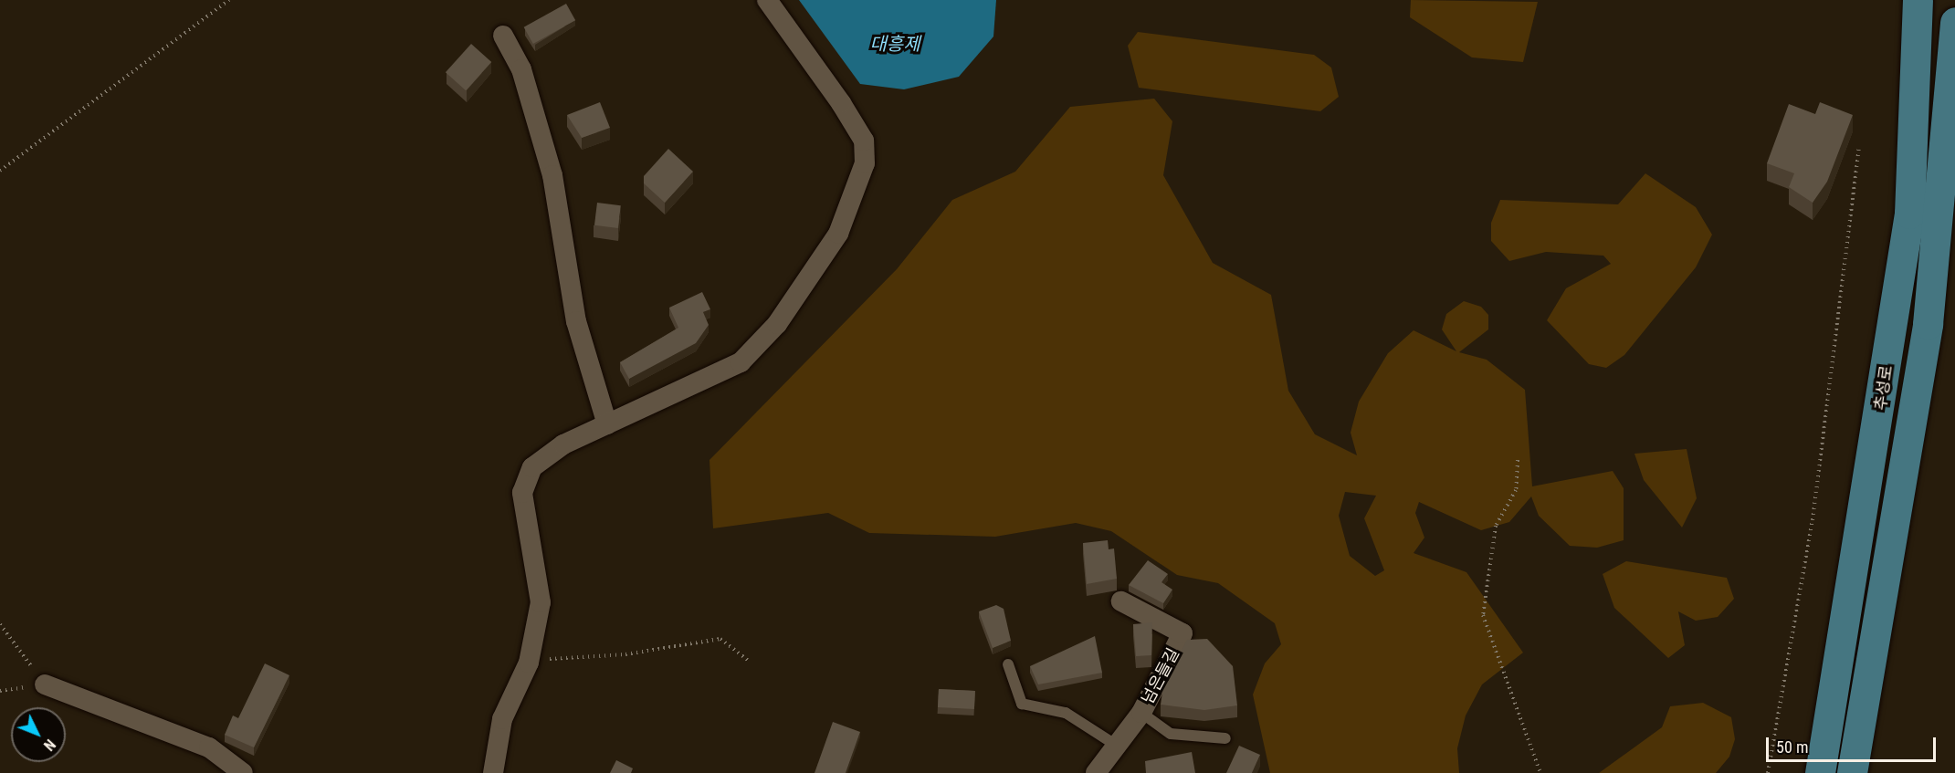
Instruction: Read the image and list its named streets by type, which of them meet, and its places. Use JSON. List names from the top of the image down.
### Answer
{
  "streets": {
    "main road": ["추성로"],
    "street": ["넘은들길"]
  },
  "water": ["대흥제"],
  "scale_bar": "50 m",
  "north": "bottom right"
}
